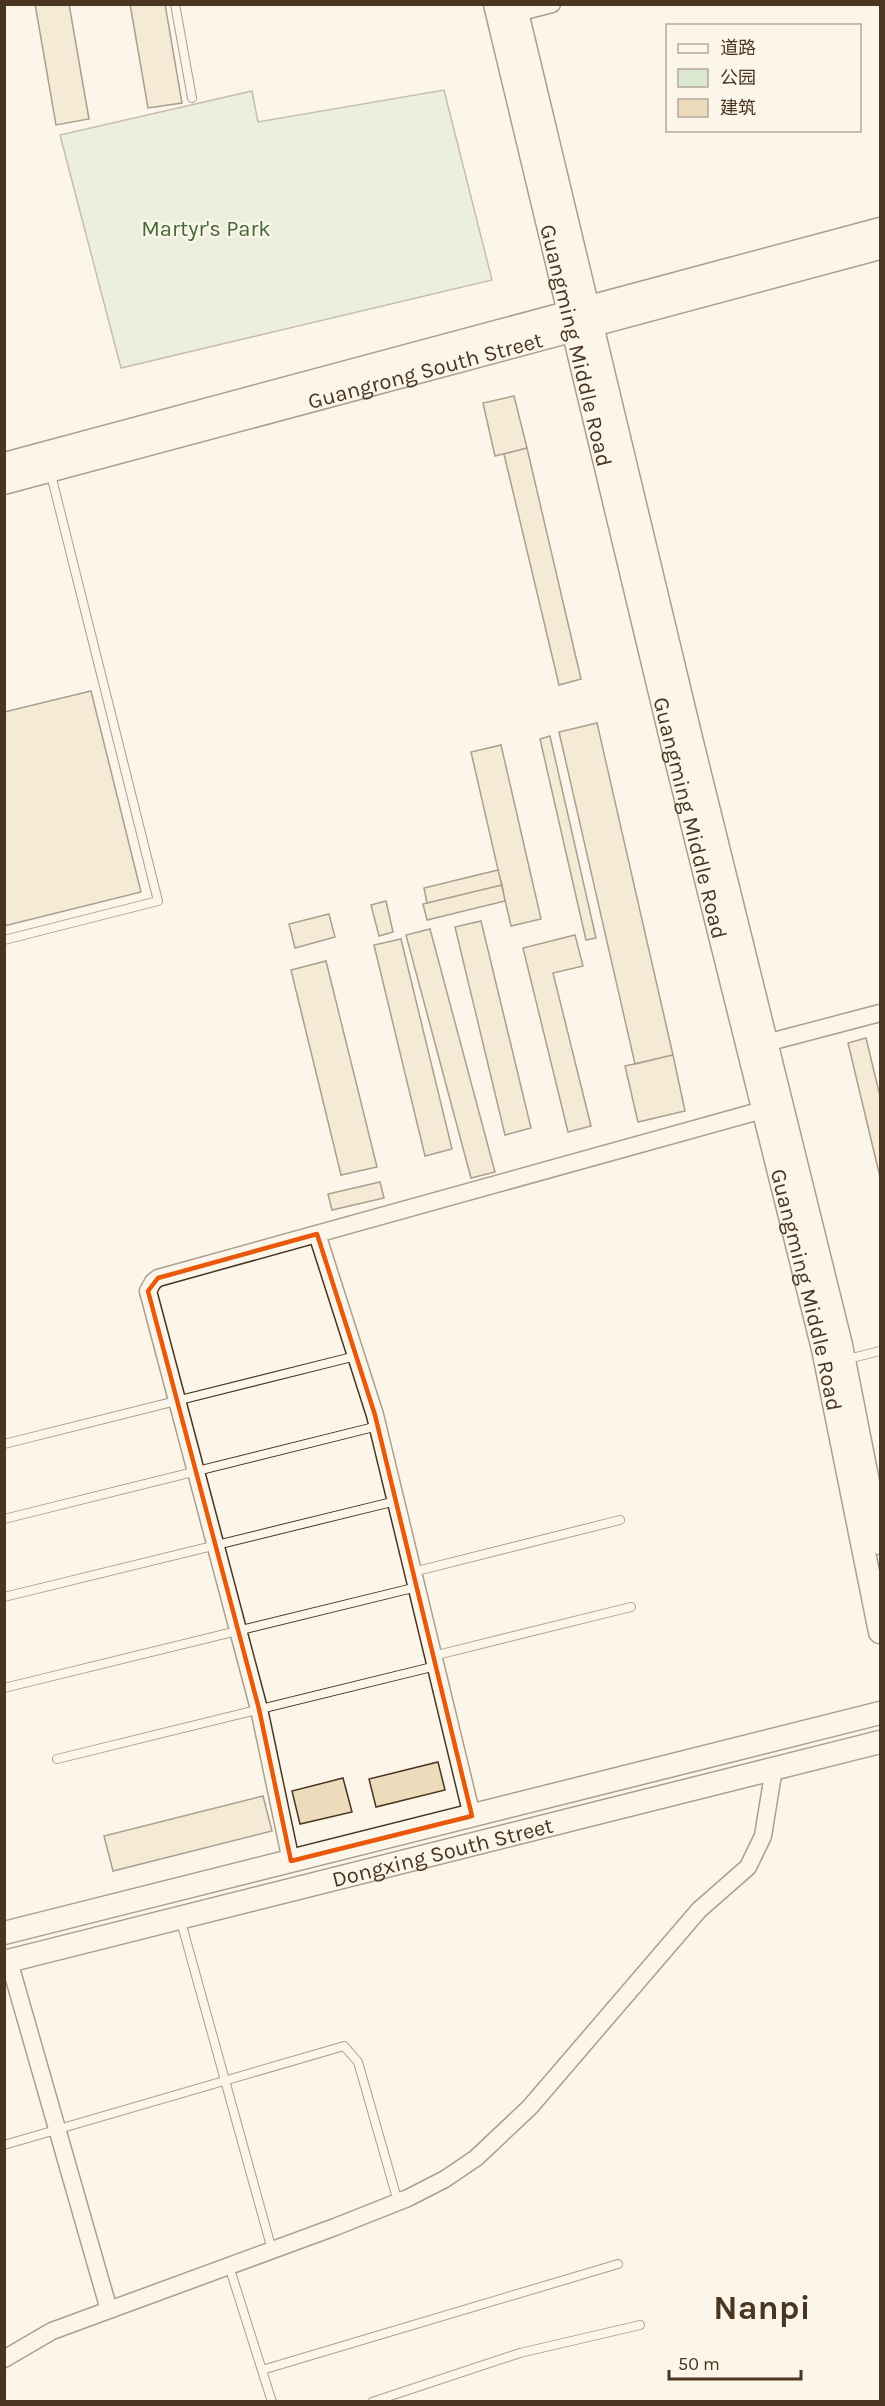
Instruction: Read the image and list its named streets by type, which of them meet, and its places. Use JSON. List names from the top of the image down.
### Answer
{
  "streets": {
    "street": ["Guangming Middle Road", "Guangrong South Street", "Dongxing South Street"]
  },
  "crossings": [
    ["Guangming Middle Road", "Guangrong South Street"]
  ],
  "districts": ["Nanpi"],
  "parks": ["Martyr's Park"],
  "legend": ["道路", "公园", "建筑"],
  "scale_bar": "50 m"
}
